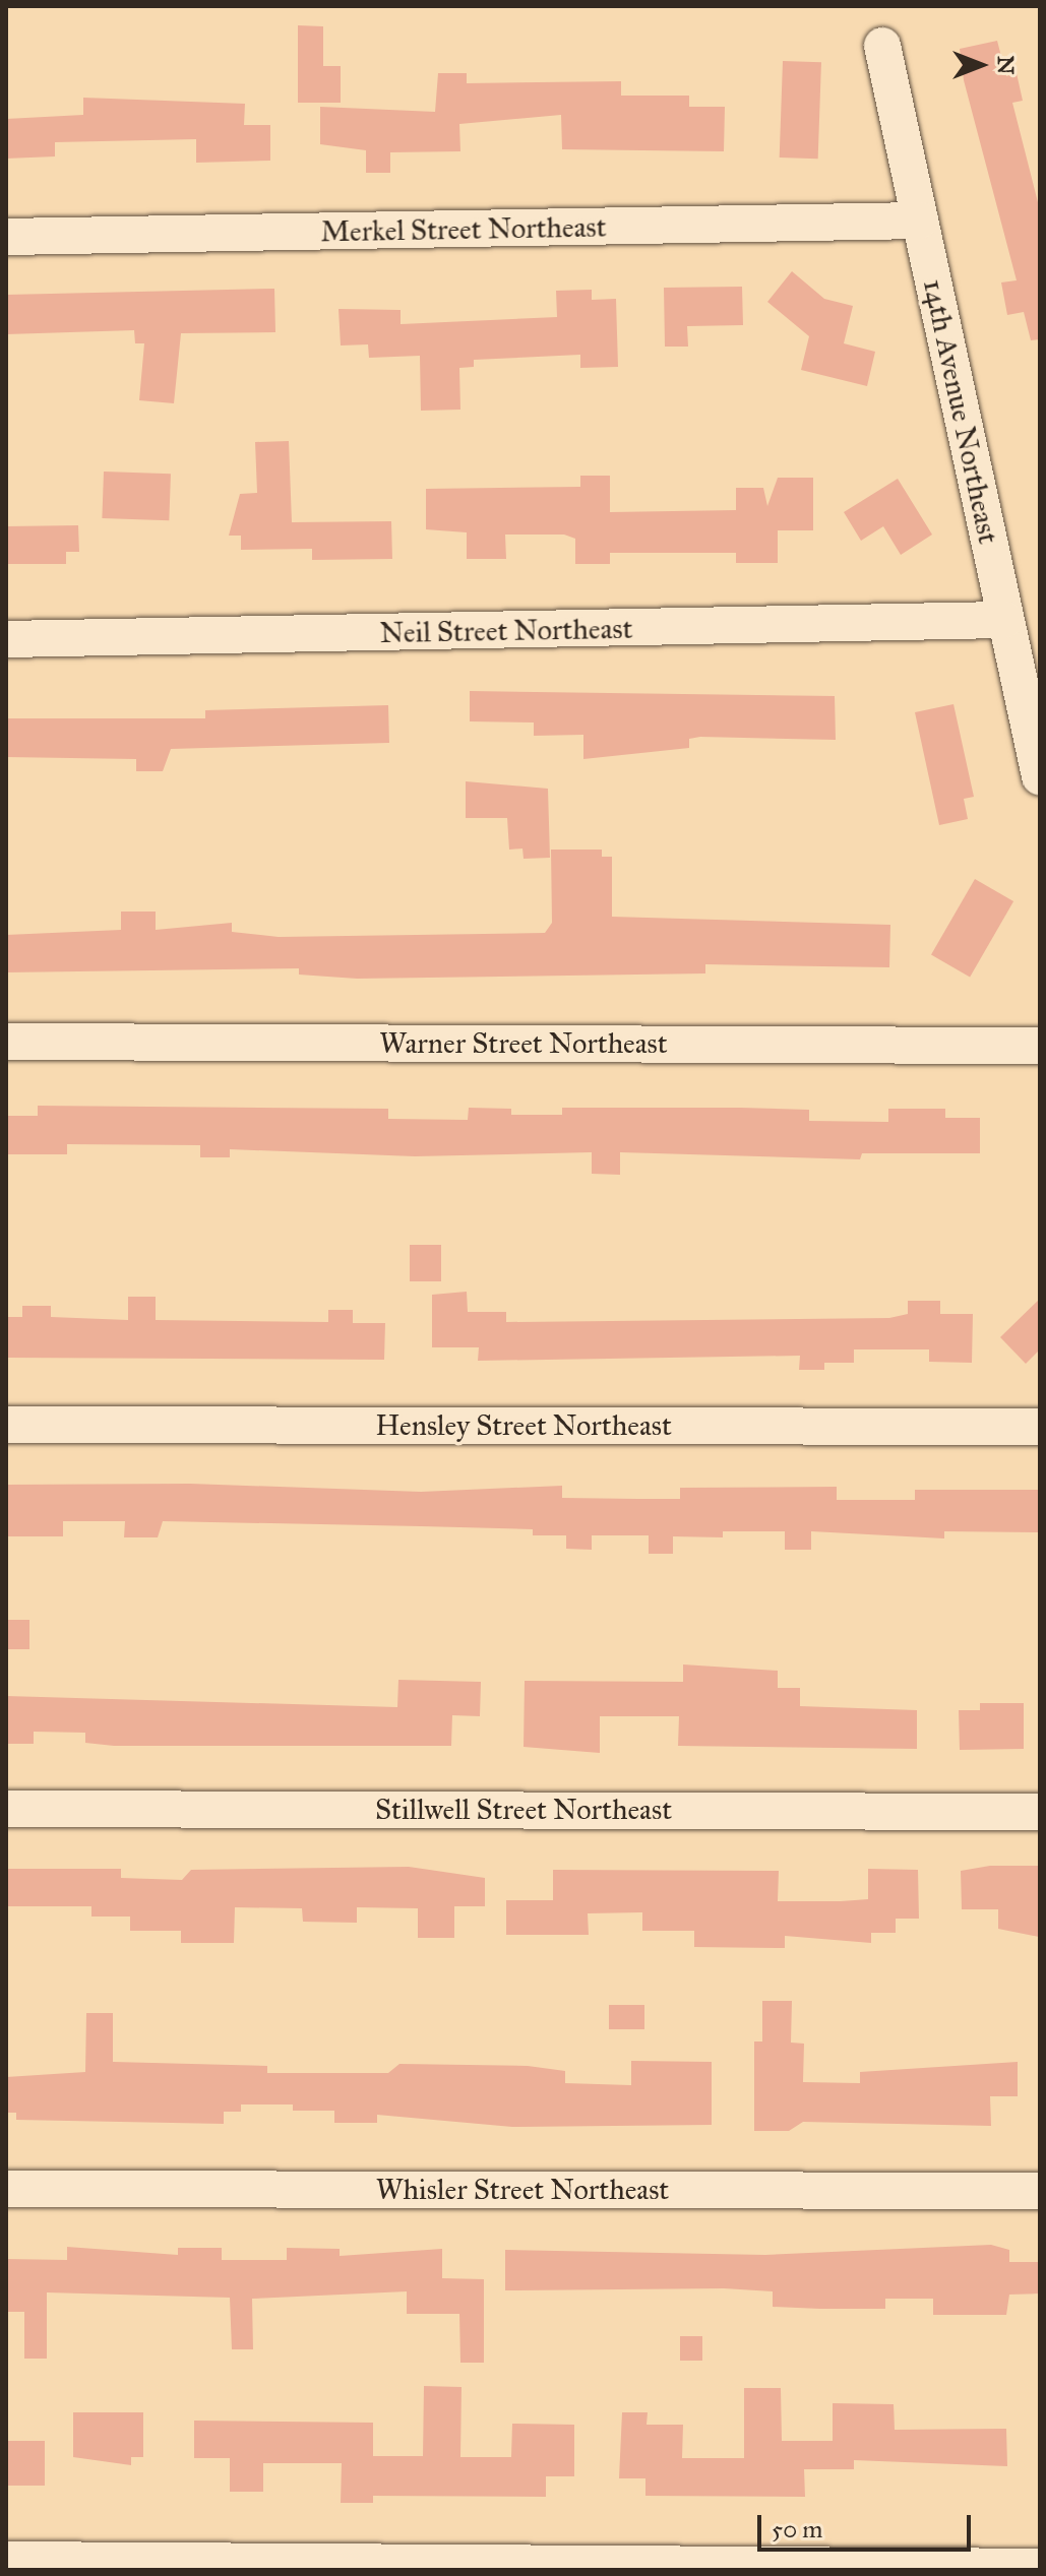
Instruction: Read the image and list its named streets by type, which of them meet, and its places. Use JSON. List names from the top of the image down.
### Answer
{
  "streets": {
    "street": [
      "Merkel Street Northeast",
      "14th Avenue Northeast",
      "Neil Street Northeast",
      "Warner Street Northeast",
      "Hensley Street Northeast",
      "Stillwell Street Northeast",
      "Whisler Street Northeast"
    ]
  },
  "crossings": [
    ["Merkel Street Northeast", "14th Avenue Northeast"],
    ["14th Avenue Northeast", "Neil Street Northeast"]
  ],
  "scale_bar": "50 m",
  "north": "right"
}
